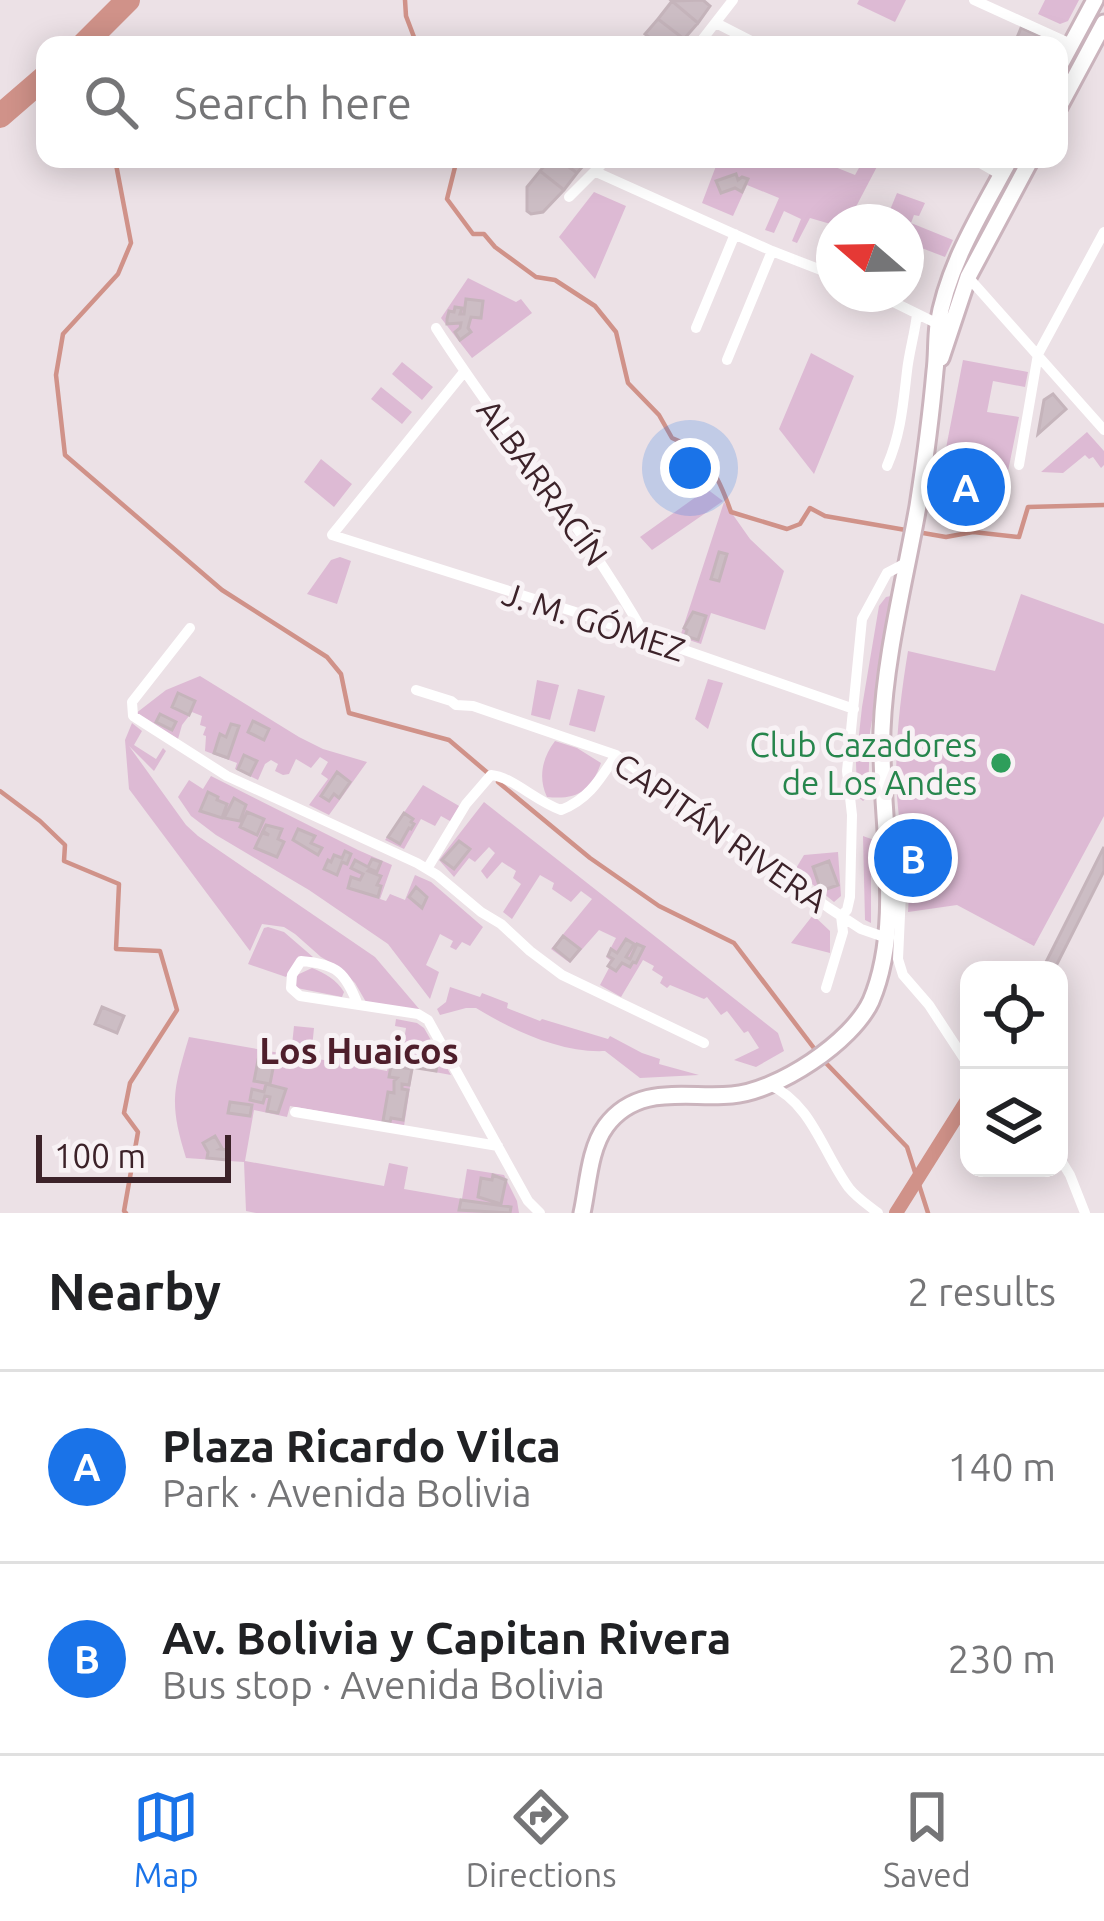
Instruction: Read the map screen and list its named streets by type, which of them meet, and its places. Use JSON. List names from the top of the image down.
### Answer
{
  "streets": {
    "street": ["ALBARRACÍN", "J. M. GÓMEZ", "CAPITÁN RIVERA"]
  },
  "crossings": [
    ["ALBARRACÍN", "J. M. GÓMEZ"]
  ],
  "districts": ["Los Huaicos"],
  "places": ["Club Cazadores de Los Andes"],
  "scale_bar": "100 m",
  "north": "left",
  "page": {
    "search": "Search here",
    "pins": ["A", "B"],
    "scale": "100 m",
    "heading": ["Nearby", "2 results"],
    "list": [
      {
        "mark": "A",
        "name": "Plaza Ricardo Vilca",
        "note": "Park · Avenida Bolivia",
        "value": "140 m"
      },
      {
        "mark": "B",
        "name": "Av. Bolivia y Capitan Rivera",
        "note": "Bus stop · Avenida Bolivia",
        "value": "230 m"
      }
    ],
    "nav": ["Map", "Directions", "Saved"]
  }
}
